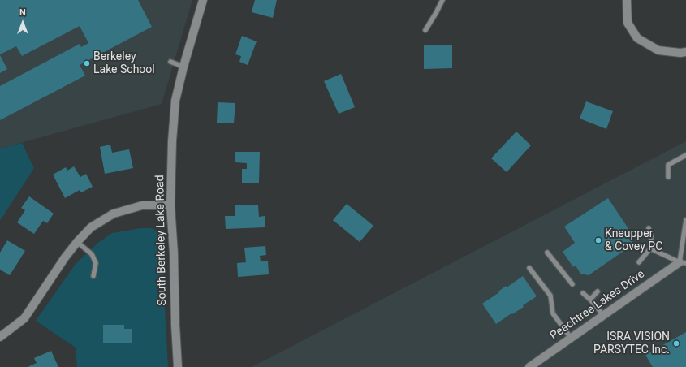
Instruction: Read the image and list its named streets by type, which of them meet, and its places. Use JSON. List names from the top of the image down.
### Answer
{
  "streets": {
    "street": ["South Berkeley Lake Road", "Peachtree Lakes Drive"]
  },
  "places": ["Berkeley Lake School", "Kneupper & Covey PC", "ISRA VISION PARSYTEC Inc."],
  "north": "top"
}
